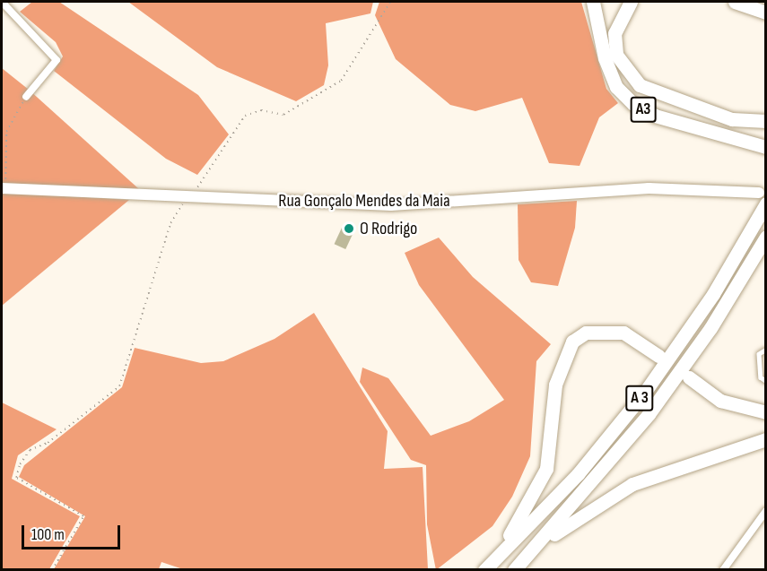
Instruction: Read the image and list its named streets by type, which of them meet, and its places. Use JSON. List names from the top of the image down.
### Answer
{
  "streets": {
    "highway": ["A3", "A 3"],
    "street": ["Rua Gonçalo Mendes da Maia"]
  },
  "crossings": [
    ["Rua Gonçalo Mendes da Maia", "A 3"]
  ],
  "places": ["O Rodrigo"],
  "scale_bar": "100 m"
}
